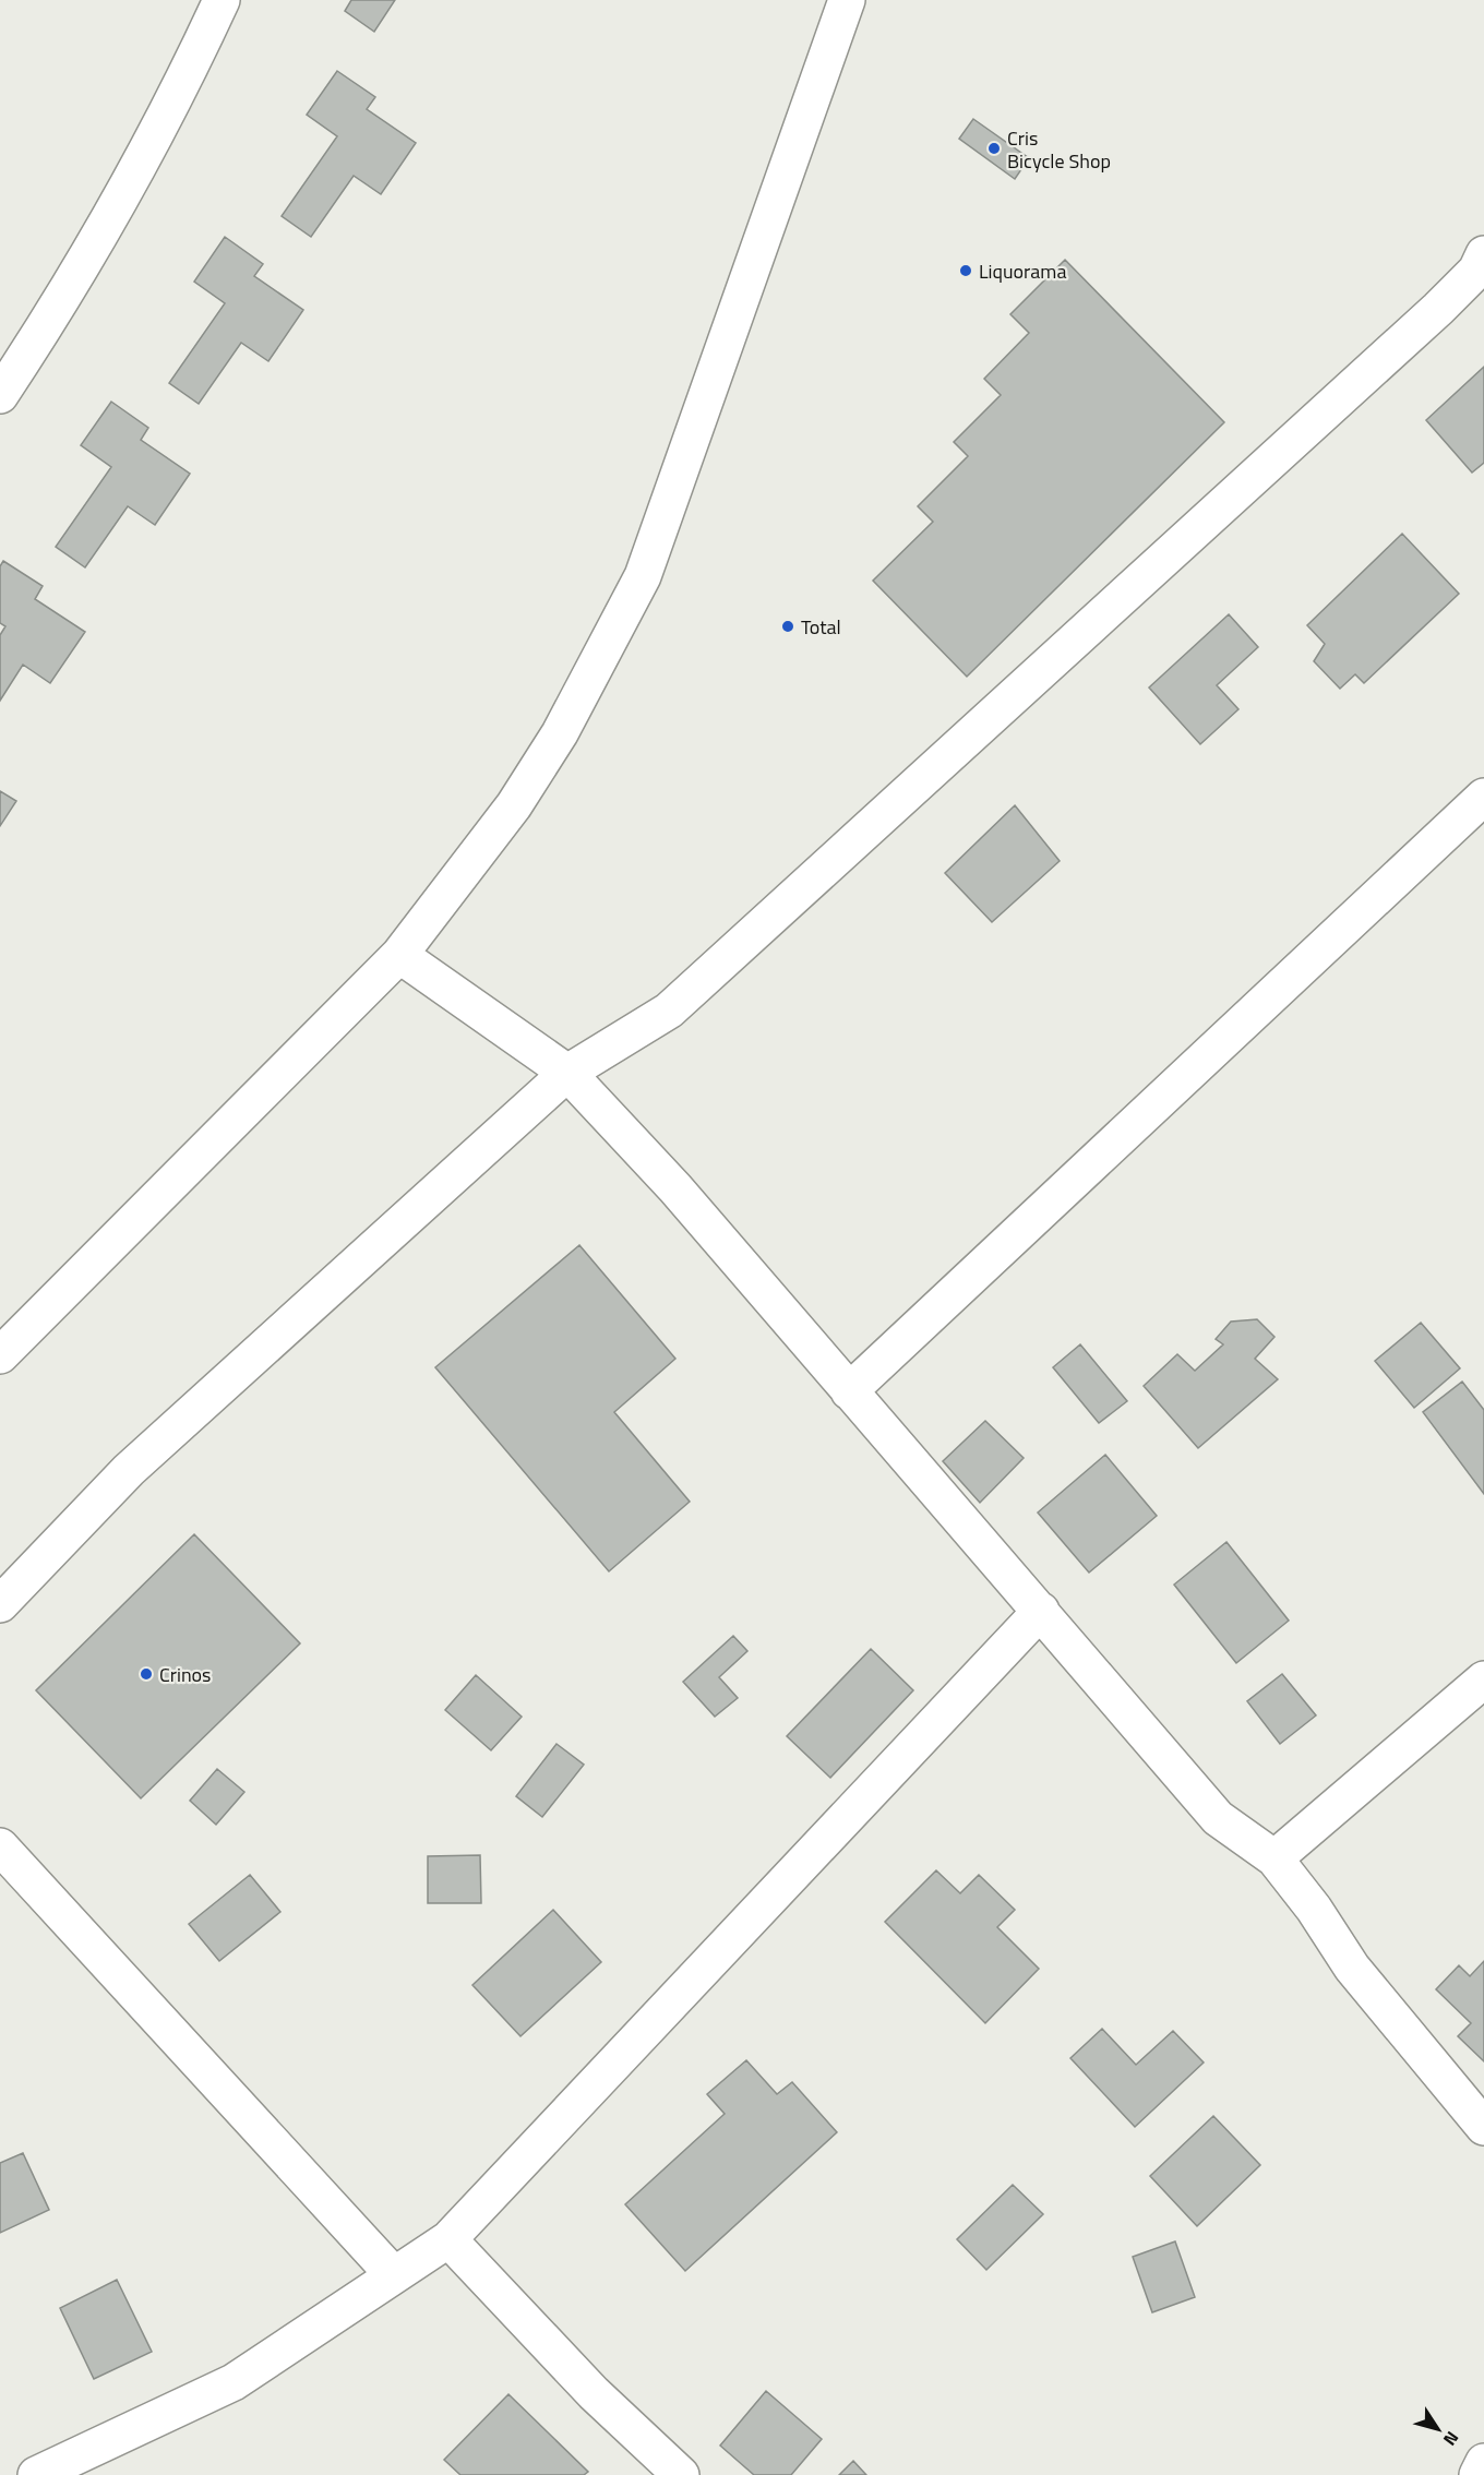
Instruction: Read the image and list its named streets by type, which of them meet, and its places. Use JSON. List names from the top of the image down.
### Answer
{
  "places": [
    "Cris Bicycle Shop",
    "Liquorama",
    "Total",
    "Crinos"
  ],
  "north": "bottom right"
}
